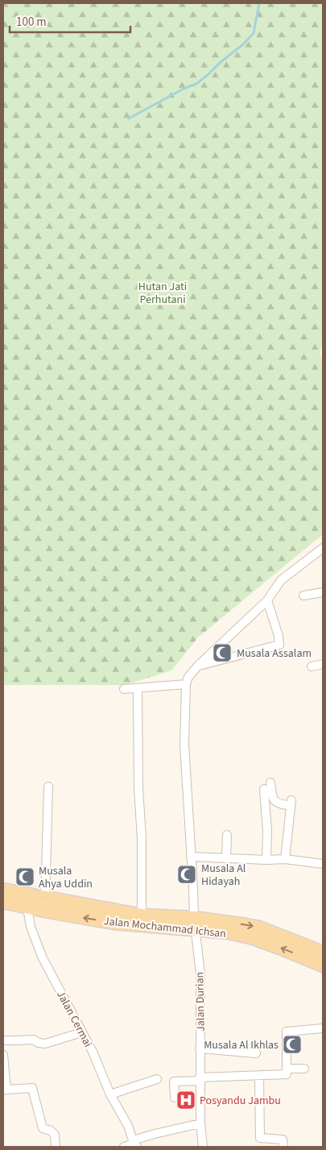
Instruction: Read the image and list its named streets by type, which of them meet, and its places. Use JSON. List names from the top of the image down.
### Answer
{
  "streets": {
    "main road": ["Jalan Mochammad Ichsan"],
    "street": ["Jalan Durian", "Jalan Cermai"]
  },
  "crossings": [
    ["Jalan Mochammad Ichsan", "Jalan Durian"],
    ["Jalan Mochammad Ichsan", "Jalan Cermai"]
  ],
  "parks": ["Hutan Jati Perhutani"],
  "places": {
    "mosque": [
      "Musala Assalam",
      "Musala Al Hidayah",
      "Musala Ahya Uddin",
      "Musala Al Ikhlas"
    ],
    "hospital": ["Posyandu Jambu"]
  },
  "scale_bar": "100 m"
}
